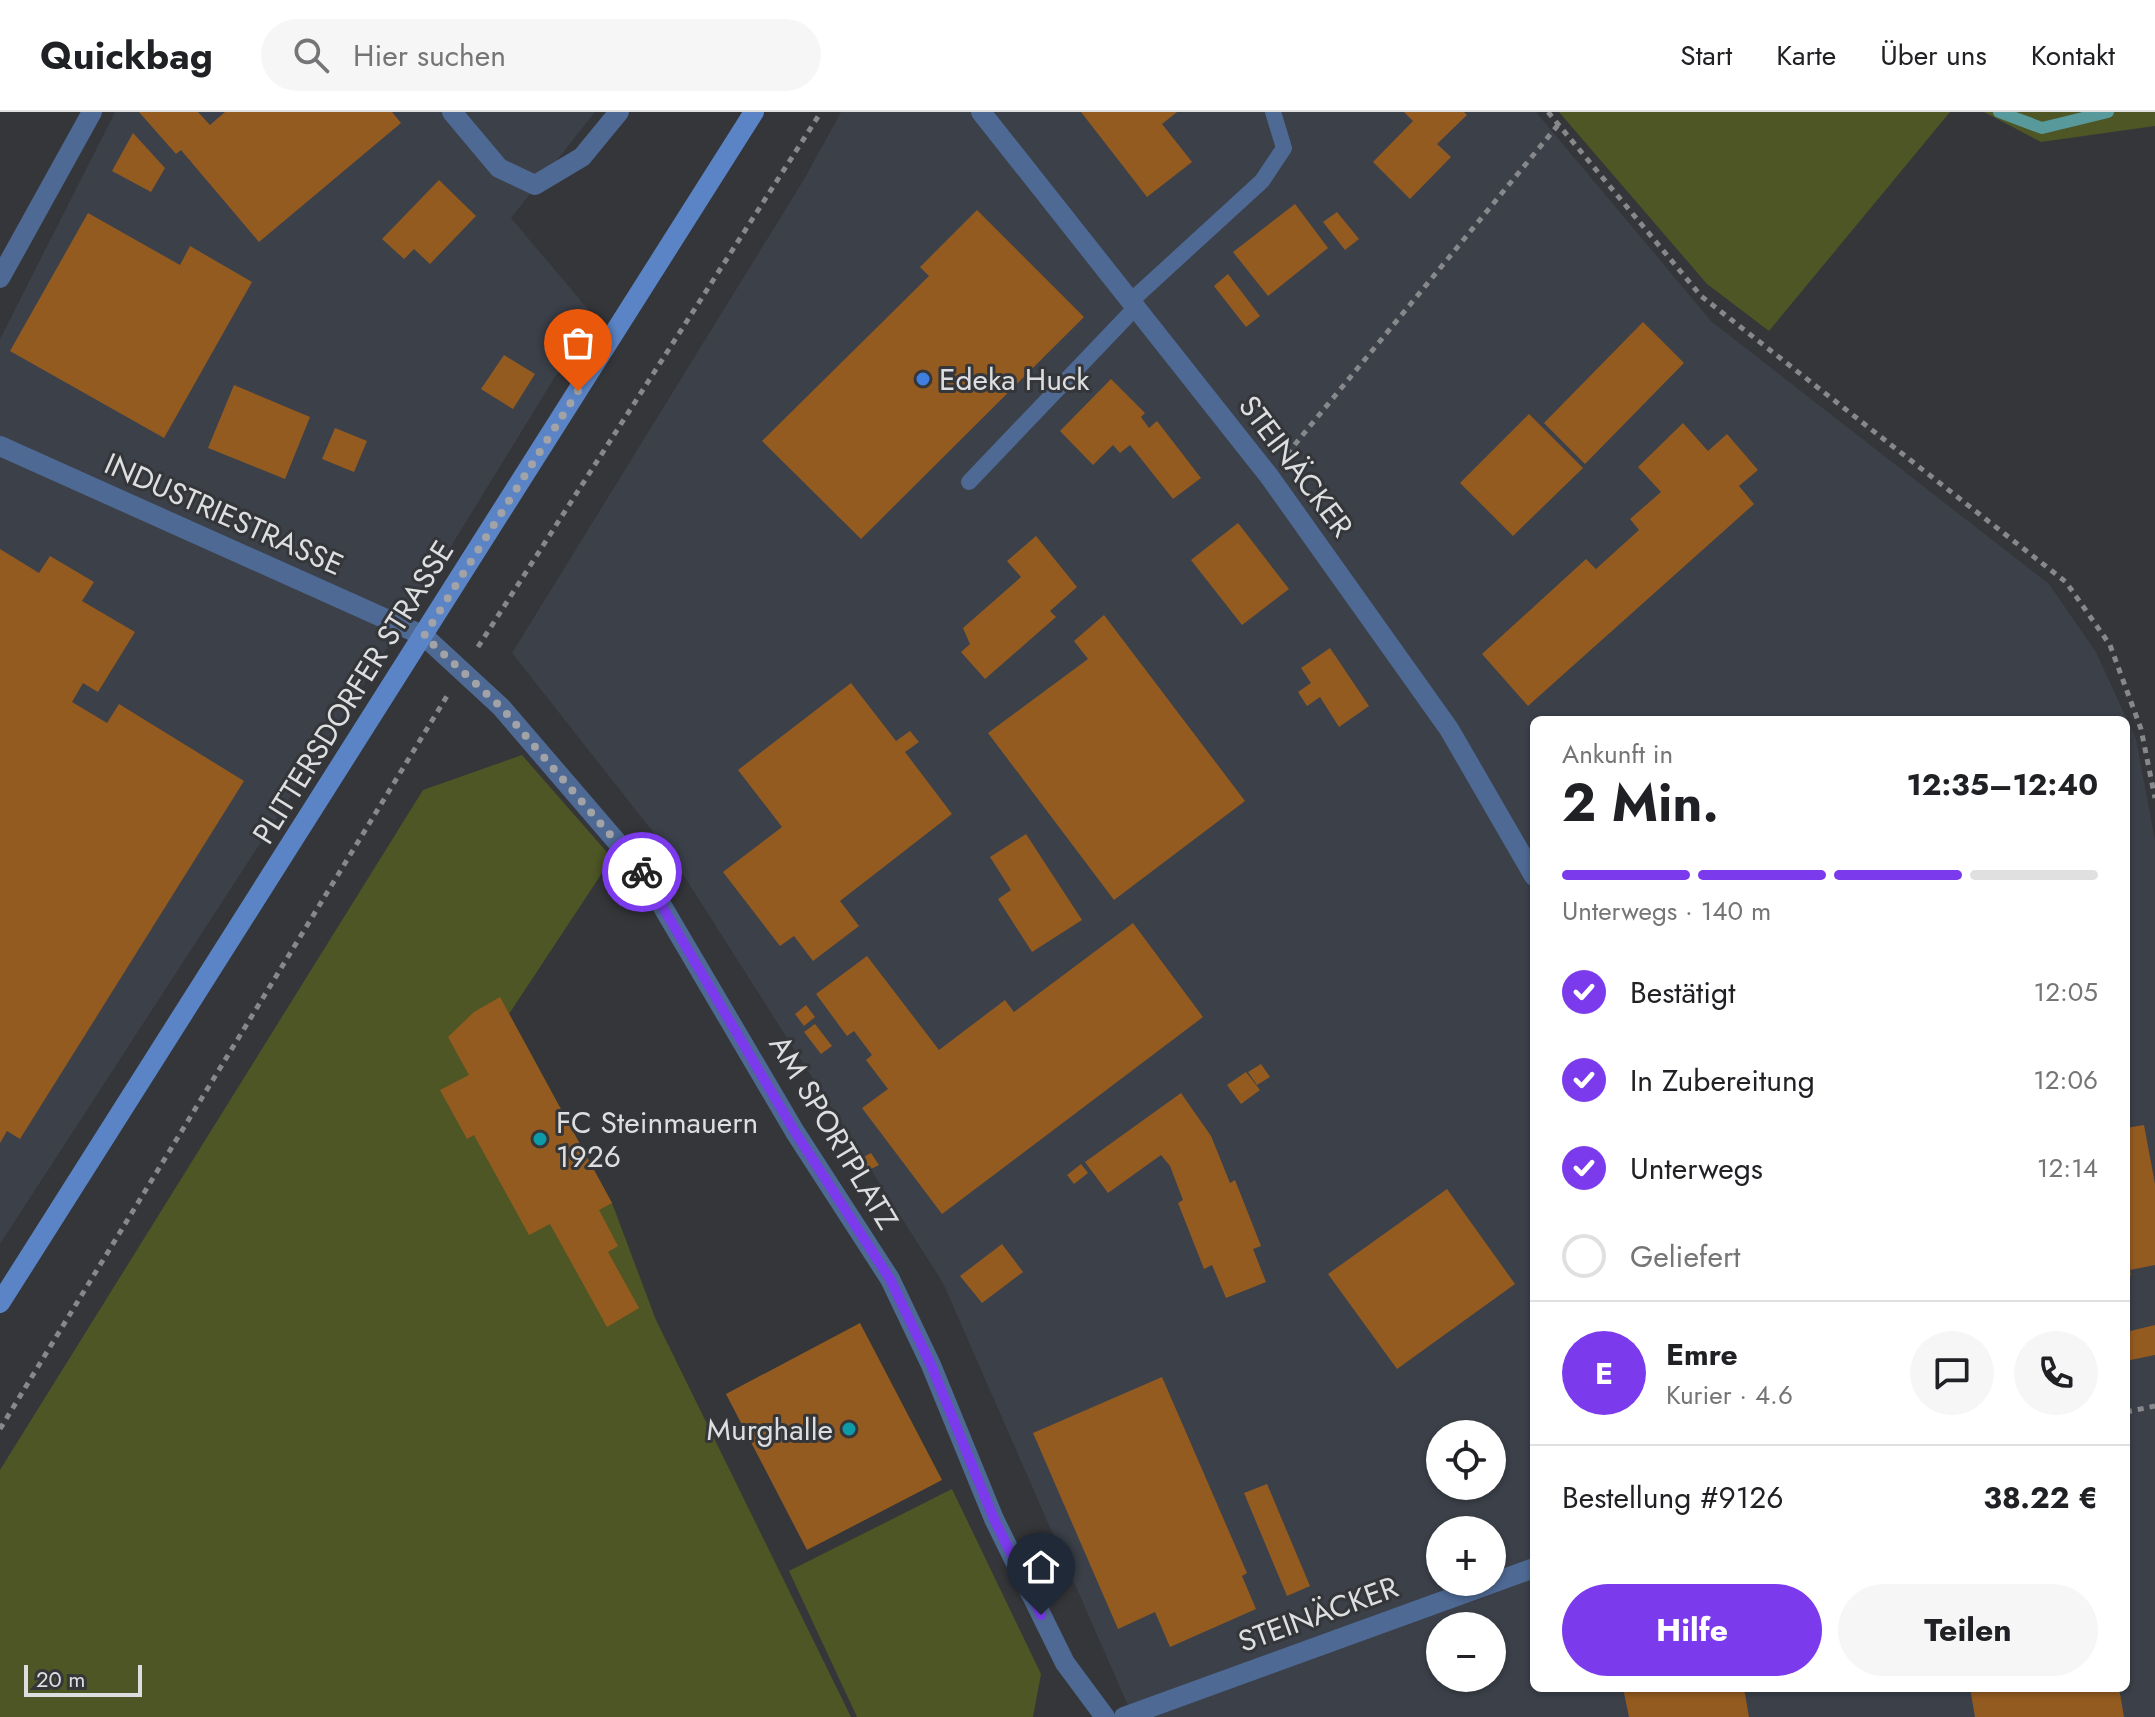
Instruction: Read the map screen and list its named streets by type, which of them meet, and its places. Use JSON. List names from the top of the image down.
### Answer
{
  "streets": {
    "main road": ["PLITTERSDORFER STRASSE"],
    "street": ["STEINÄCKER", "INDUSTRIESTRASSE", "AM SPORTPLATZ"]
  },
  "crossings": [
    ["INDUSTRIESTRASSE", "PLITTERSDORFER STRASSE"],
    ["INDUSTRIESTRASSE", "AM SPORTPLATZ"],
    ["PLITTERSDORFER STRASSE", "AM SPORTPLATZ"]
  ],
  "places": ["Edeka Huck", "FC Steinmauern 1926", "Murghalle"],
  "scale_bar": "20 m",
  "page": {
    "header": "Quickbag",
    "search": "Hier suchen",
    "nav": [
      "Start",
      "Karte",
      "Über uns",
      "Kontakt"
    ],
    "heading": ["2 Min.", "Ankunft in", "12:35–12:40"],
    "panel": [
      "Emre",
      "Kurier · 4.6",
      "Bestellung #9126",
      "38.22 €"
    ],
    "bar": "Unterwegs · 140 m",
    "list": [
      ["Bestätigt", "12:05"],
      ["In Zubereitung", "12:06"],
      ["Unterwegs", "12:14"],
      "Geliefert"
    ],
    "round": "E",
    "map_buttons": ["+", "−"],
    "buttons": ["Hilfe", "Teilen"],
    "scale": "20 m"
  }
}
